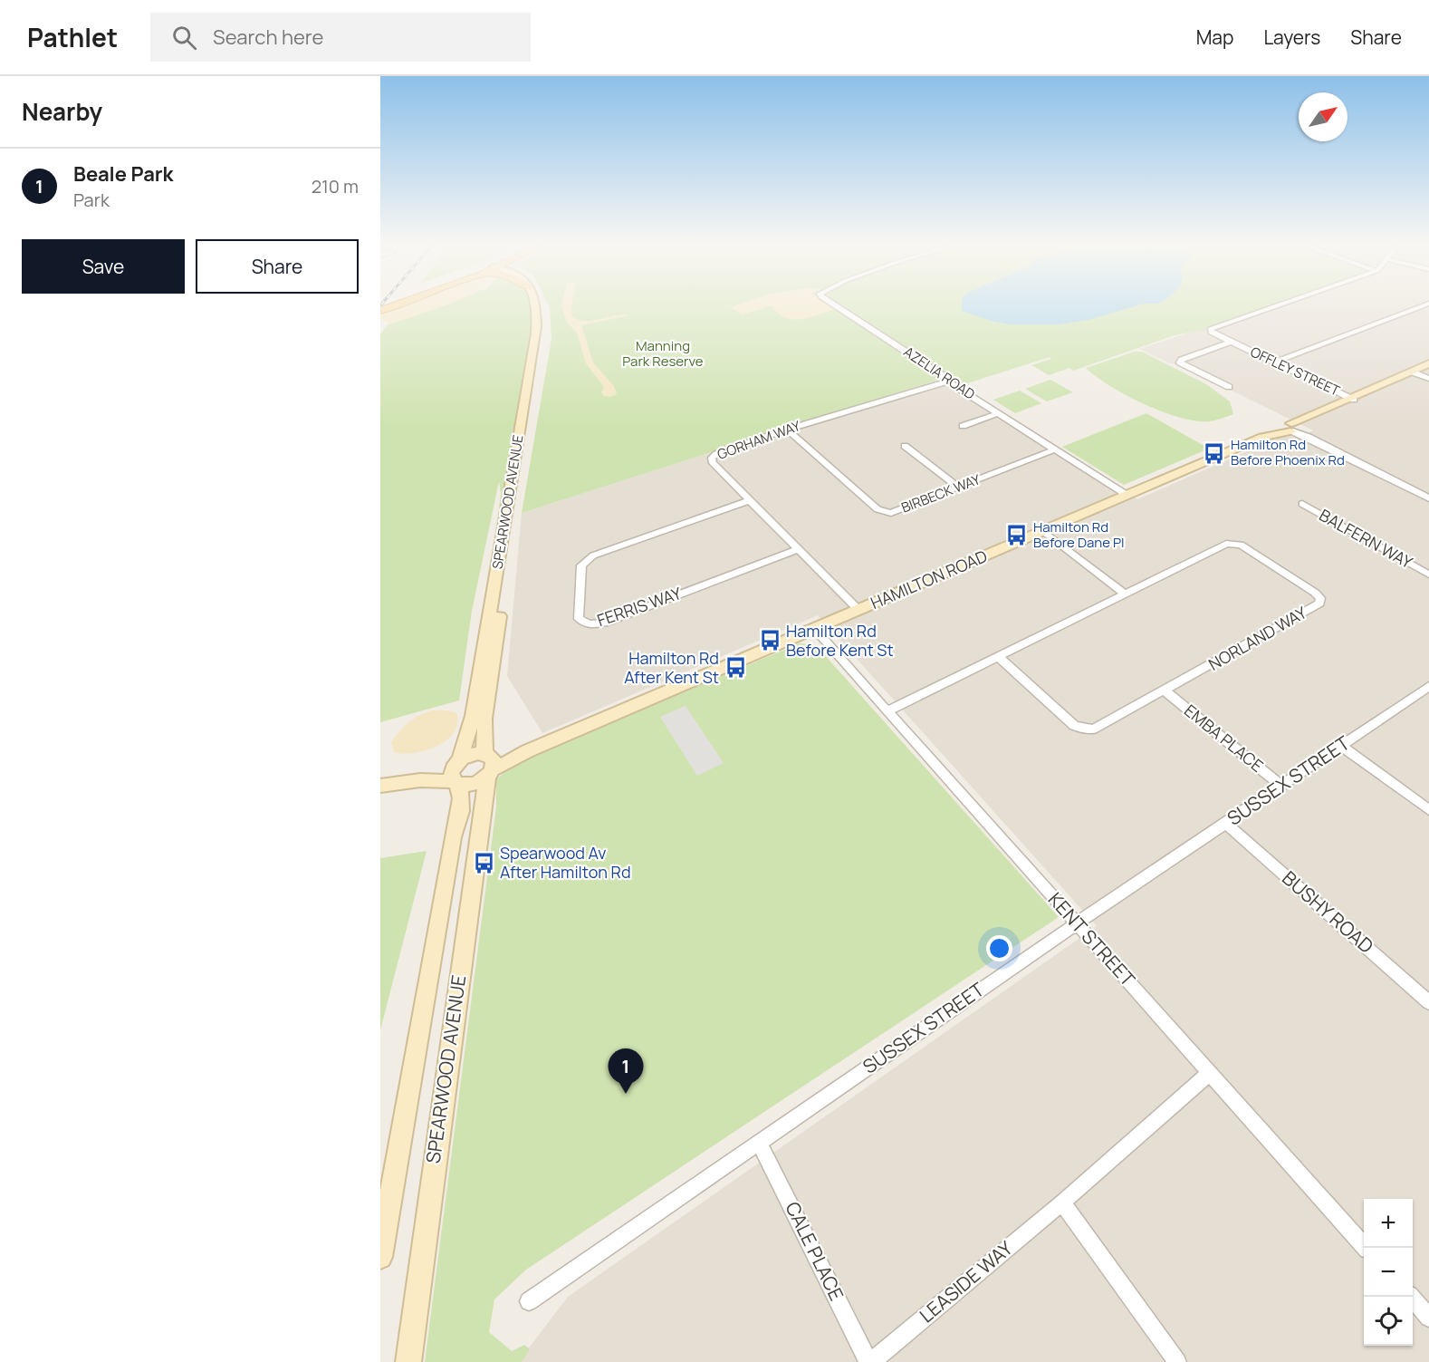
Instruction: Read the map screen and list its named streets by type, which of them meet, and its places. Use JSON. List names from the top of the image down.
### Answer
{
  "streets": {
    "main road": ["SPEARWOOD AVENUE", "HAMILTON ROAD"],
    "street": [
      "OFFLEY STREET",
      "AZELIA ROAD",
      "GORHAM WAY",
      "BIRBECK WAY",
      "BALFERN WAY",
      "FERRIS WAY",
      "NORLAND WAY",
      "EMBA PLACE",
      "SUSSEX STREET",
      "BUSHY ROAD",
      "KENT STREET",
      "CALE PLACE",
      "LEASIDE WAY"
    ]
  },
  "crossings": [
    ["OFFLEY STREET", "HAMILTON ROAD"],
    ["AZELIA ROAD", "GORHAM WAY"],
    ["AZELIA ROAD", "BIRBECK WAY"],
    ["AZELIA ROAD", "HAMILTON ROAD"],
    ["GORHAM WAY", "BIRBECK WAY"],
    ["GORHAM WAY", "HAMILTON ROAD"],
    ["GORHAM WAY", "FERRIS WAY"],
    ["SPEARWOOD AVENUE", "HAMILTON ROAD"],
    ["HAMILTON ROAD", "KENT STREET"],
    ["NORLAND WAY", "EMBA PLACE"],
    ["NORLAND WAY", "KENT STREET"],
    ["EMBA PLACE", "SUSSEX STREET"],
    ["SUSSEX STREET", "BUSHY ROAD"],
    ["SUSSEX STREET", "KENT STREET"],
    ["SUSSEX STREET", "CALE PLACE"],
    ["KENT STREET", "LEASIDE WAY"],
    ["CALE PLACE", "LEASIDE WAY"]
  ],
  "parks": ["Manning Park Reserve"],
  "places": {
    "bus stop": [
      "Hamilton Rd Before Phoenix Rd",
      "Hamilton Rd Before Dane Pl",
      "Hamilton Rd Before Kent St",
      "Hamilton Rd After Kent St",
      "Spearwood Av After Hamilton Rd"
    ]
  },
  "north": "top right",
  "page": {
    "header": "Pathlet",
    "search": "Search here",
    "nav": ["Map", "Layers", "Share"],
    "heading": "Nearby",
    "list": [
      {
        "mark": "1",
        "name": "Beale Park",
        "note": "Park",
        "value": "210 m"
      }
    ],
    "buttons": ["Save", "Share"],
    "pins": "1",
    "map_buttons": ["+", "−"]
  }
}
